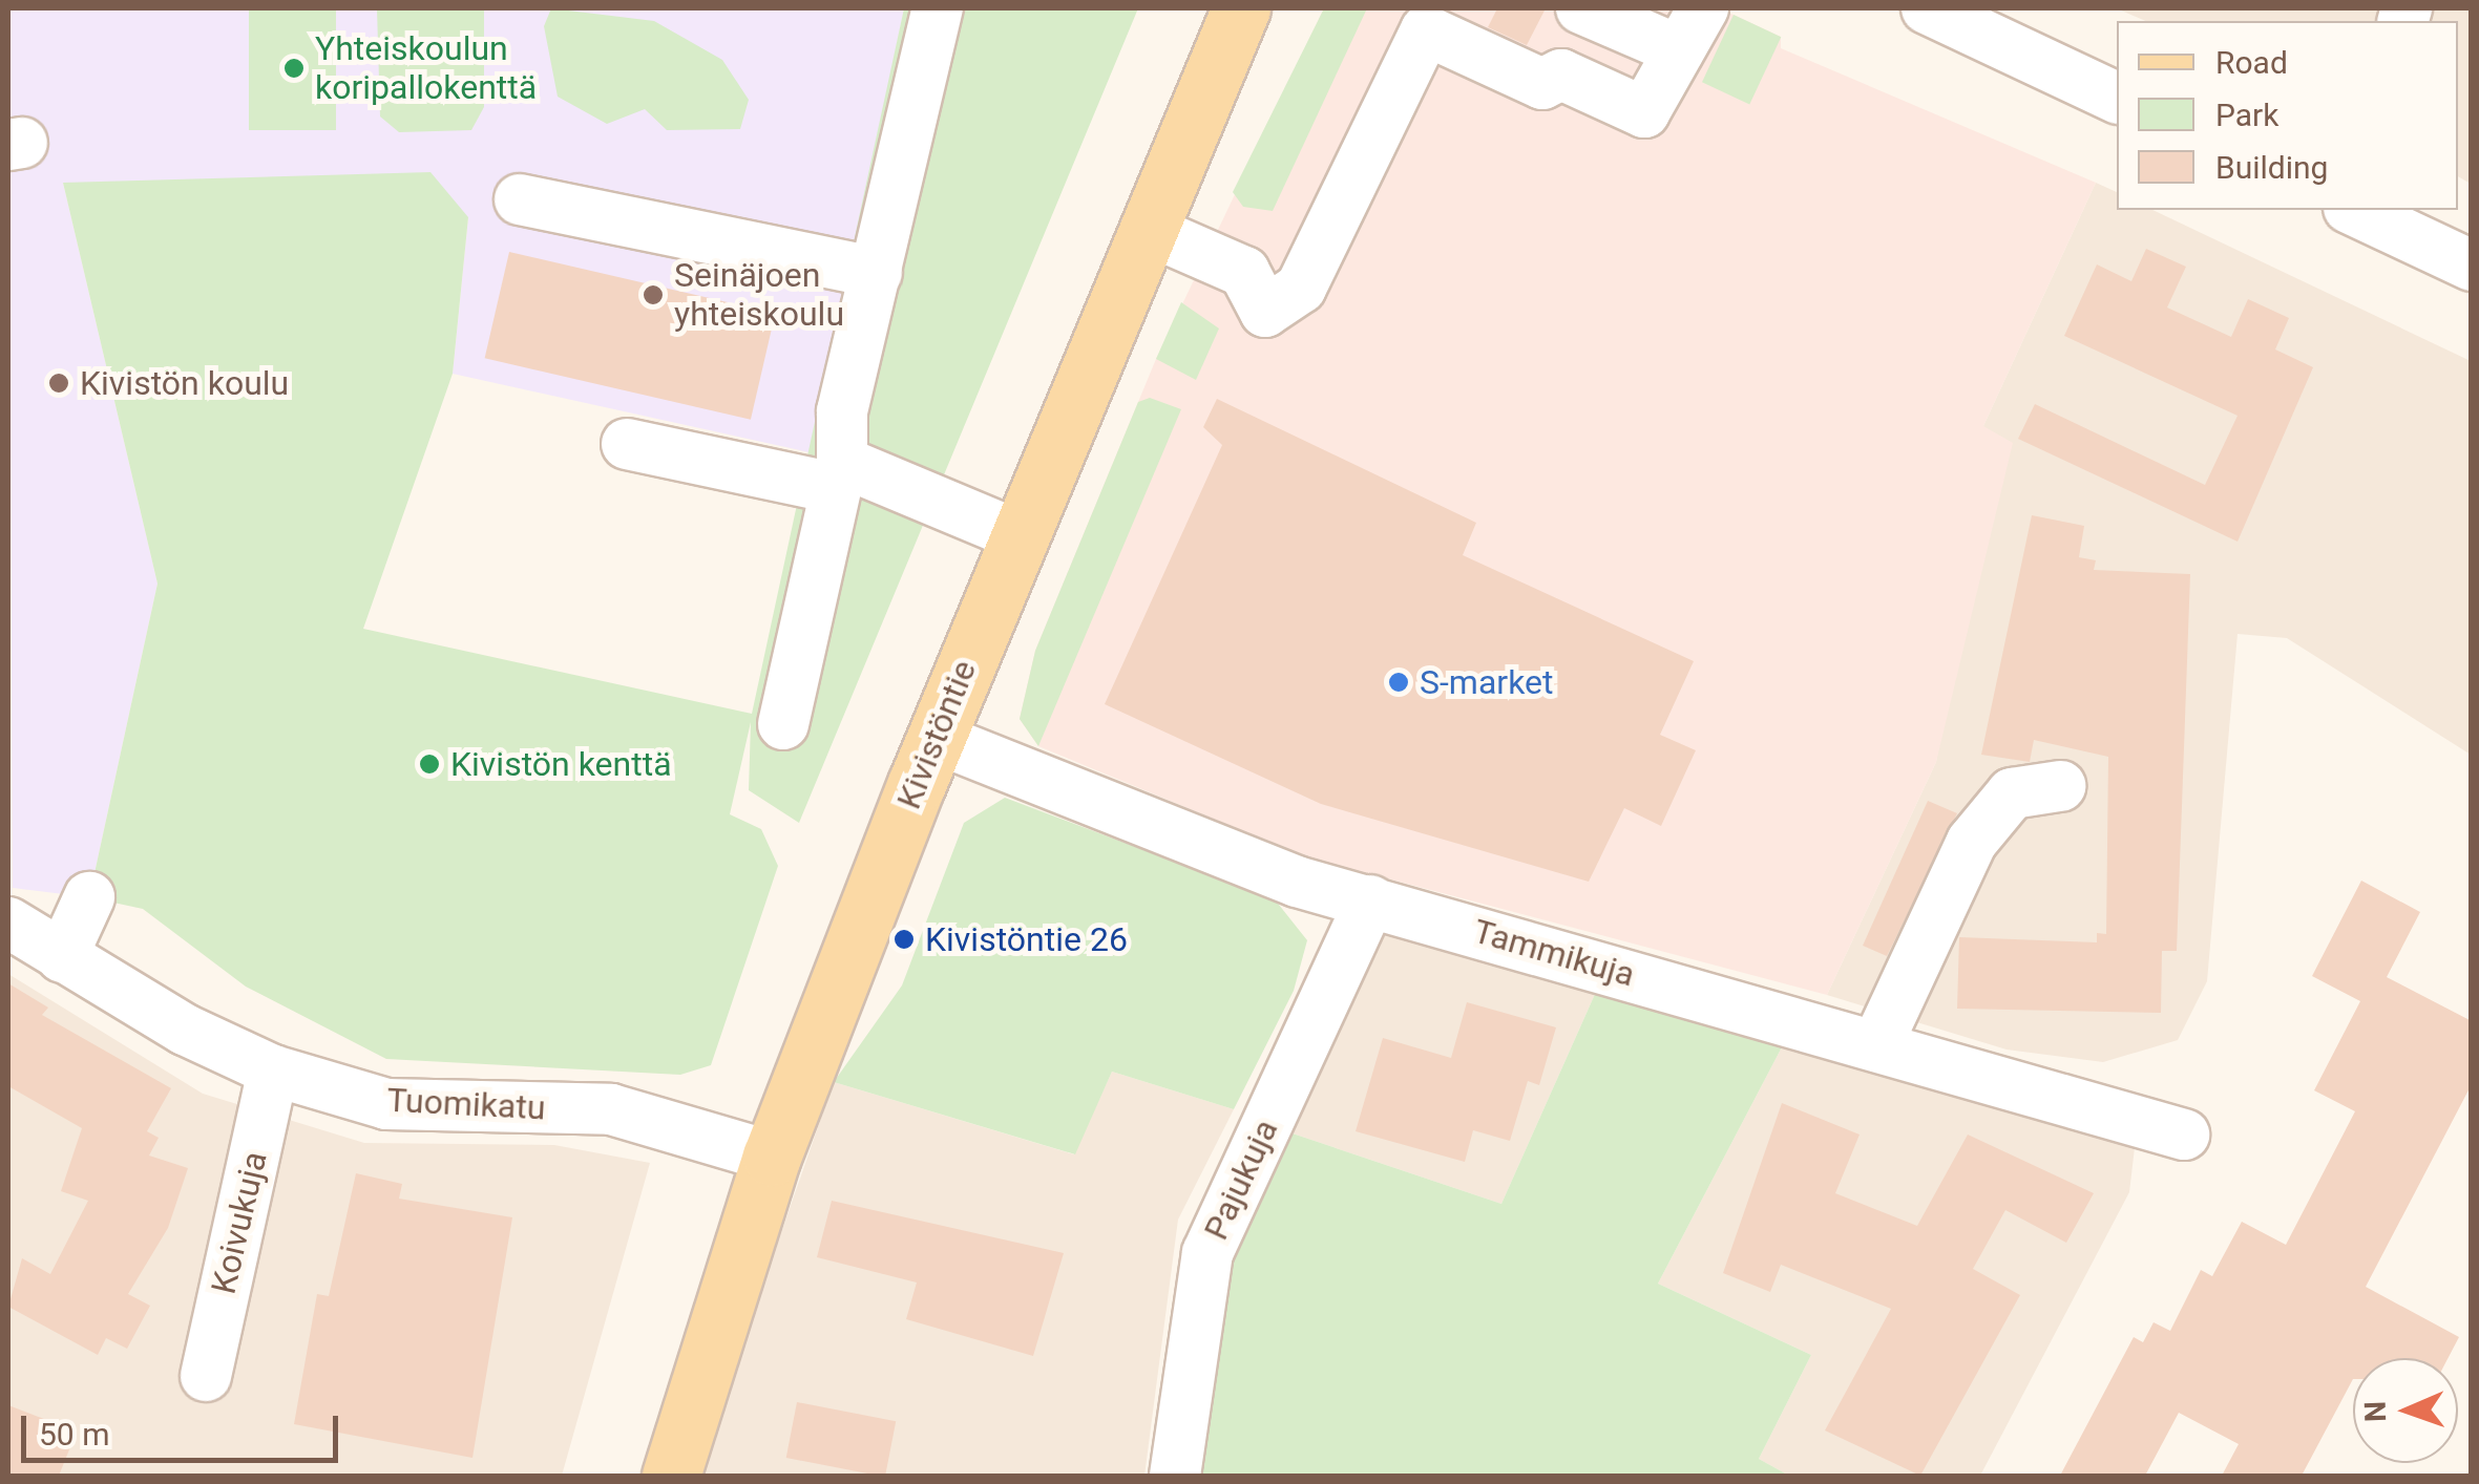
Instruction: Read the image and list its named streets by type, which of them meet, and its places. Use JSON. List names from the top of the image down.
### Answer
{
  "streets": {
    "main road": ["Kivistöntie"],
    "street": [
      "Tammikuja",
      "Tuomikatu",
      "Pajukuja",
      "Koivukuja"
    ]
  },
  "crossings": [
    ["Kivistöntie", "Tammikuja"],
    ["Kivistöntie", "Tuomikatu"],
    ["Tammikuja", "Pajukuja"],
    ["Tuomikatu", "Koivukuja"]
  ],
  "places": [
    "Yhteiskoulun koripallokenttä",
    "Seinäjoen yhteiskoulu",
    "Kivistön koulu",
    "S-market",
    "Kivistön kenttä",
    "Kivistöntie 26"
  ],
  "legend": ["Road", "Park", "Building"],
  "scale_bar": "50 m",
  "north": "left"
}
